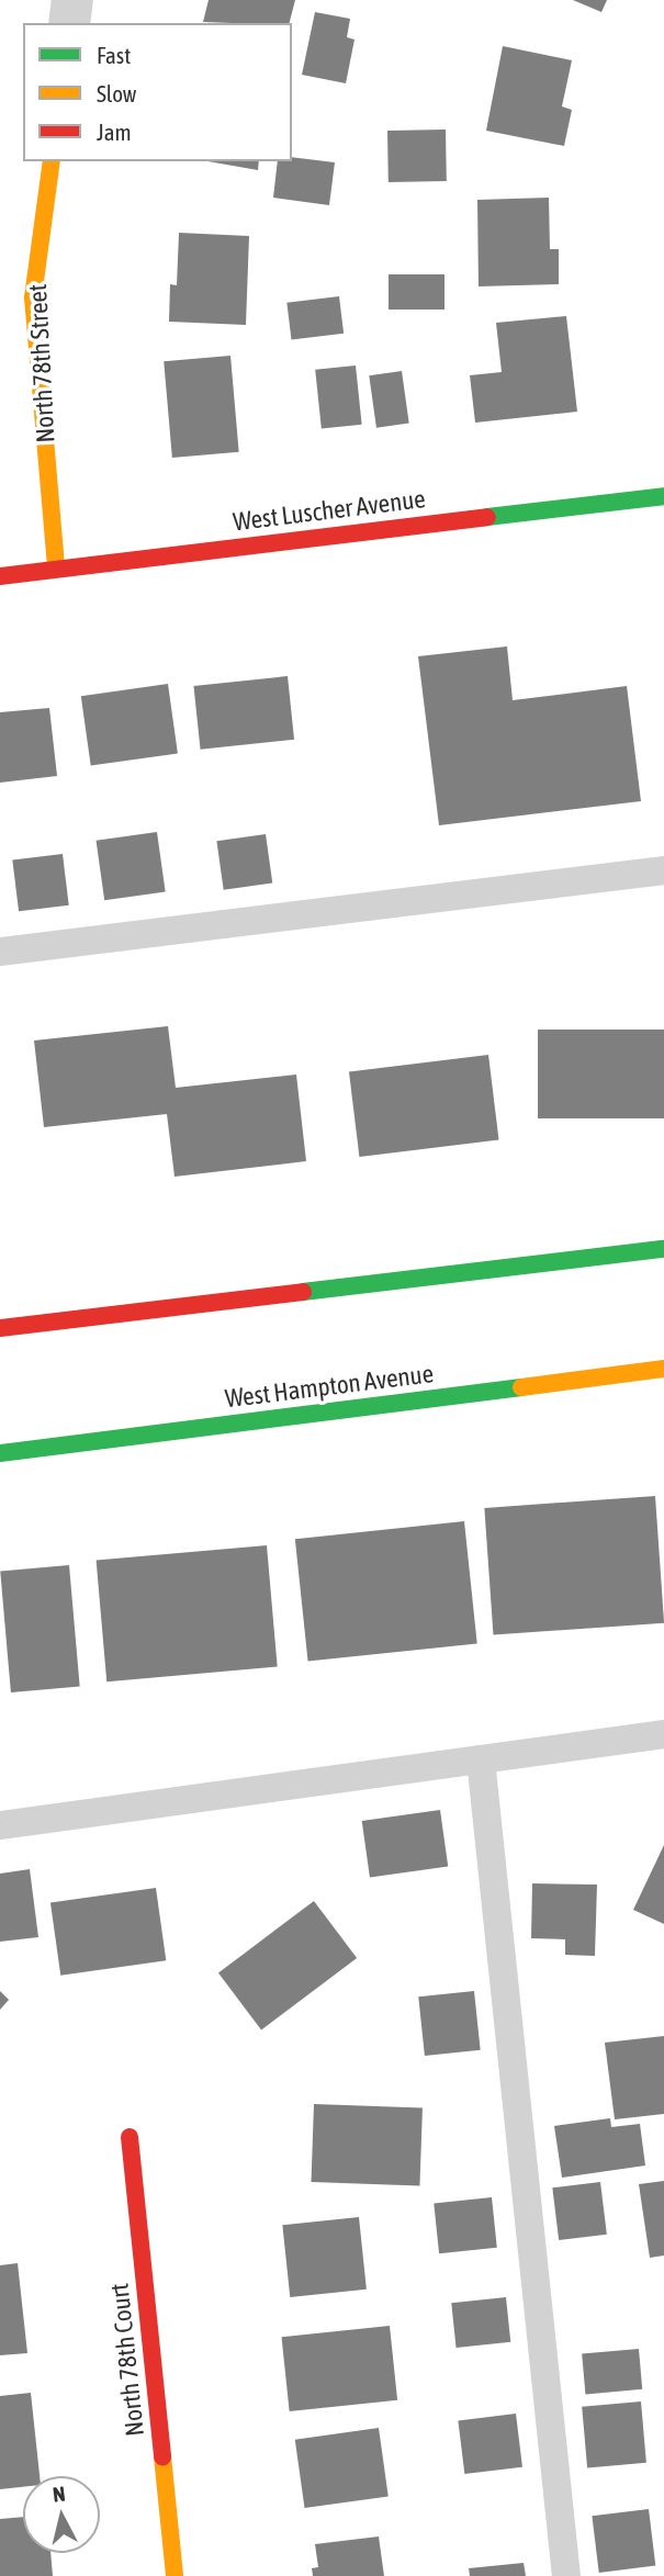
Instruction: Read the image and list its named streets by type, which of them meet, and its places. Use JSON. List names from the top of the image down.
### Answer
{
  "streets": {
    "street": [
      "North 78th Street",
      "West Luscher Avenue",
      "West Hampton Avenue",
      "North 78th Court"
    ]
  },
  "crossings": [
    ["North 78th Street", "West Luscher Avenue"]
  ],
  "legend": ["Fast", "Slow", "Jam"],
  "north": "top"
}
